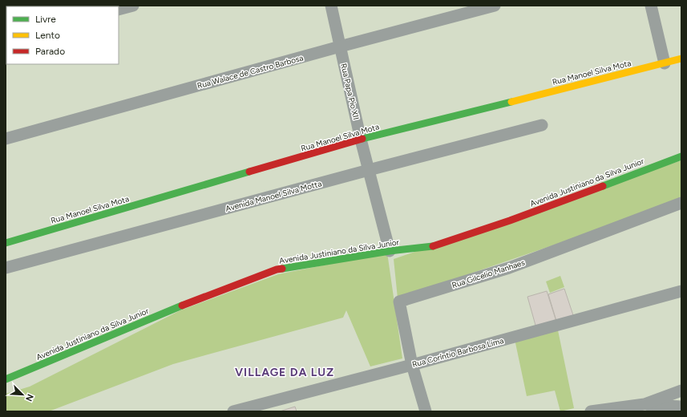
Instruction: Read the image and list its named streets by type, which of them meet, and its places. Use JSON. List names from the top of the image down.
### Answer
{
  "streets": {
    "street": [
      "Rua Walace de Castro Barbosa",
      "Rua Manoel Silva Mota",
      "Rua Papa Pio XII",
      "Avenida Justiniano da Silva Junior",
      "Avenida Manoel Silva Motta",
      "Rua Gilcelio Manhaes",
      "Rua Coríntio Barbosa Lima"
    ]
  },
  "crossings": [
    ["Rua Walace de Castro Barbosa", "Rua Papa Pio XII"],
    ["Rua Manoel Silva Mota", "Rua Papa Pio XII"],
    ["Rua Papa Pio XII", "Avenida Justiniano da Silva Junior"],
    ["Rua Papa Pio XII", "Avenida Manoel Silva Motta"],
    ["Rua Gilcelio Manhaes", "Rua Coríntio Barbosa Lima"]
  ],
  "districts": ["VILLAGE DA LUZ"],
  "legend": ["Livre", "Lento", "Parado"],
  "north": "bottom right"
}
